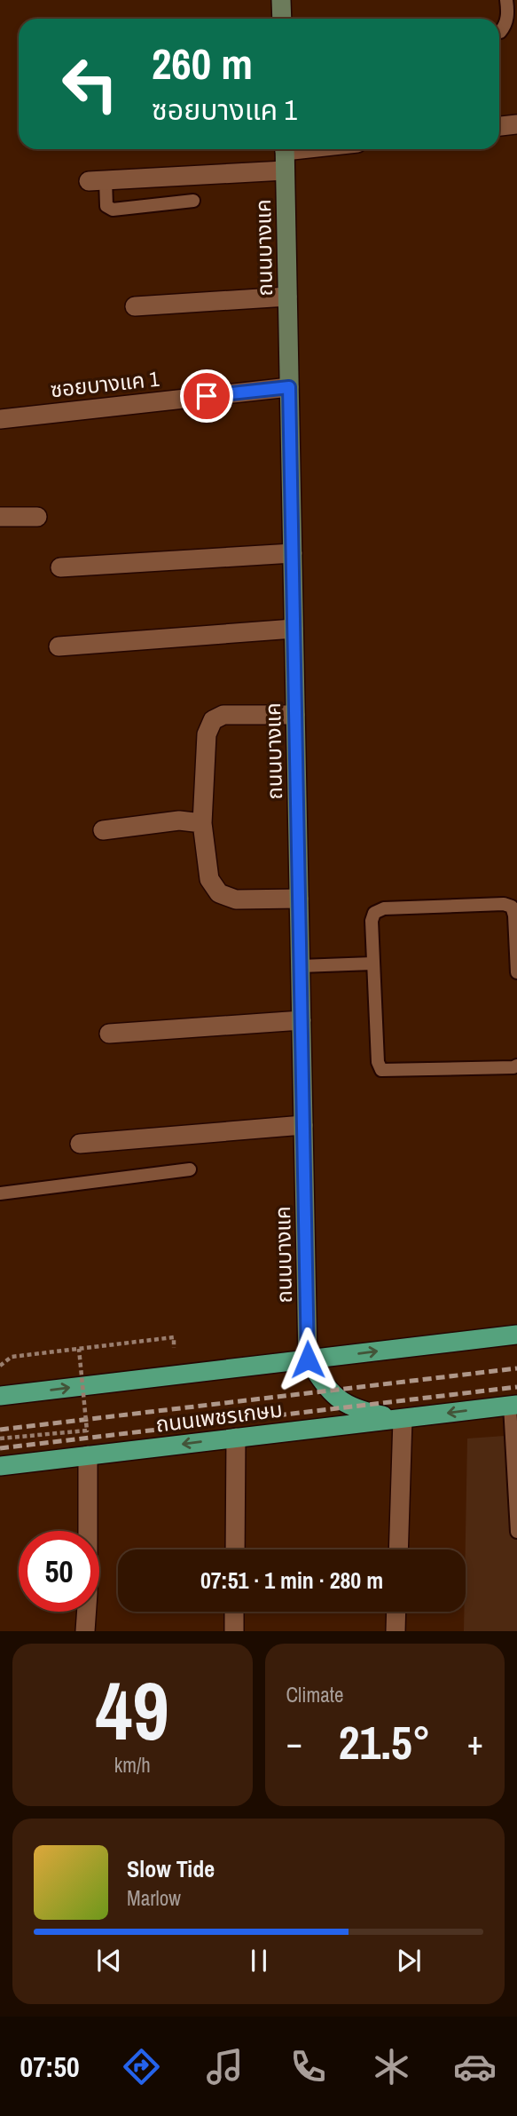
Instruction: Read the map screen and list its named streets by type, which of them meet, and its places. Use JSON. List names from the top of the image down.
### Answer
{
  "streets": {
    "main road": ["ถนนบางแค", "ถนนเพชรเกษม"],
    "street": ["ซอยบางแค 1"]
  },
  "crossings": [
    ["ถนนบางแค", "ซอยบางแค 1"]
  ],
  "page": {
    "turn": ["260 m", "ซอยบางแค 1"],
    "limit": "50",
    "trip": "07:51 · 1 min · 280 m",
    "tile": [
      ["49", "km/h"],
      "Climate"
    ],
    "heat": ["−", "21.5°", "+"],
    "song": ["Slow Tide", "Marlow"],
    "tabs": "07:50"
  }
}
